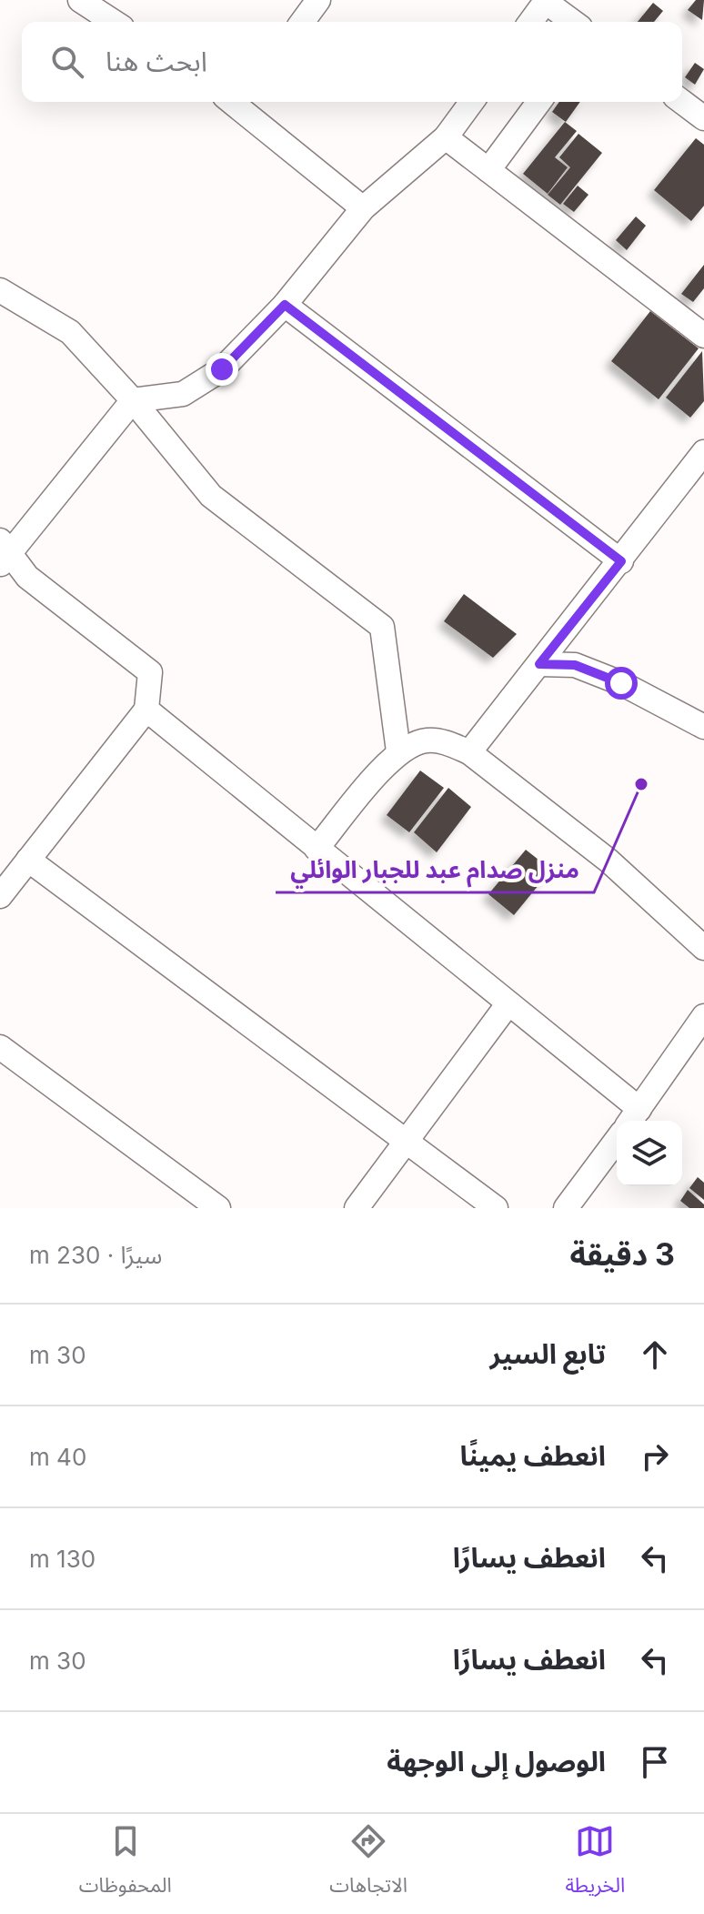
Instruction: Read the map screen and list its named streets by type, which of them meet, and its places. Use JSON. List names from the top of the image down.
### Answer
{
  "places": ["منزل صدام عبد للجبار الوائلي"],
  "page": {
    "search": "ابحث هنا",
    "heading": ["3 دقيقة", "سيرًا · 230 m"],
    "list": [
      ["تابع السير", "30 m"],
      ["انعطف يمينًا", "40 m"],
      ["انعطف يسارًا", "130 m"],
      ["انعطف يسارًا", "30 m"],
      "الوصول إلى الوجهة"
    ],
    "nav": ["الخريطة", "الاتجاهات", "المحفوظات"]
  }
}
